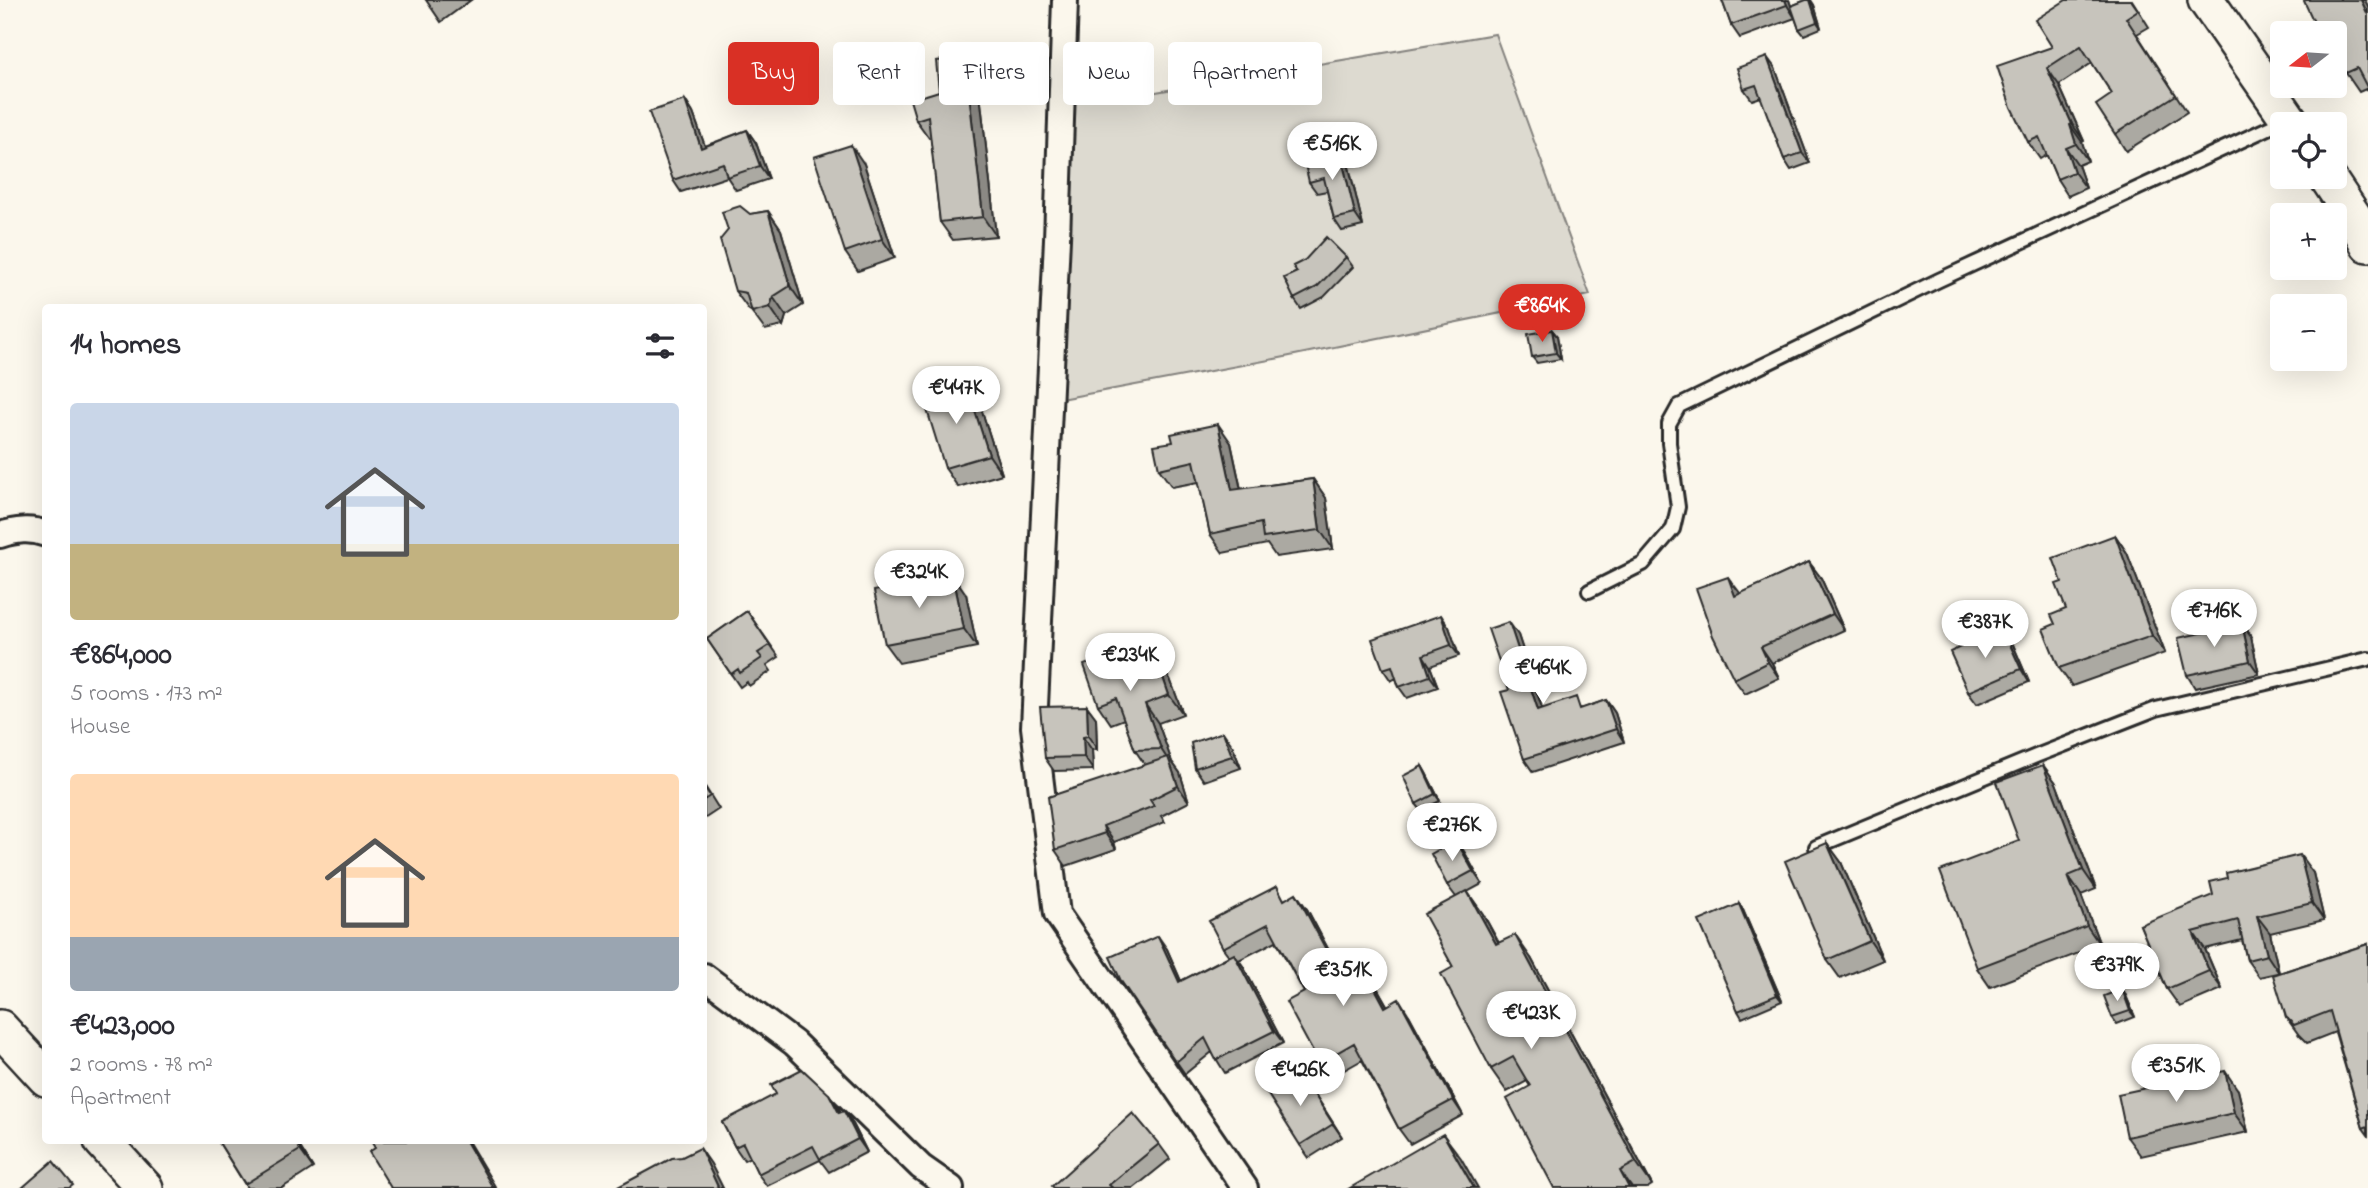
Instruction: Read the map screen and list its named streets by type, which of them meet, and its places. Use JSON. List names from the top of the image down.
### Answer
{
  "north": "left",
  "page": {
    "map_buttons": ["+", "−"],
    "chip": [
      "Buy",
      "Rent",
      "Filters",
      "New",
      "Apartment"
    ],
    "price": [
      "€516K",
      "€864K",
      "€447K",
      "€324K",
      "€716K",
      "€387K",
      "€234K",
      "€464K",
      "€276K",
      "€379K",
      "€351K",
      "€423K",
      "€351K",
      "€426K"
    ],
    "heading": "14 homes",
    "list": [
      {
        "name": "€864,000",
        "note": "5 rooms · 173 m² · House"
      },
      {
        "name": "€423,000",
        "note": "2 rooms · 78 m² · Apartment"
      }
    ]
  }
}
